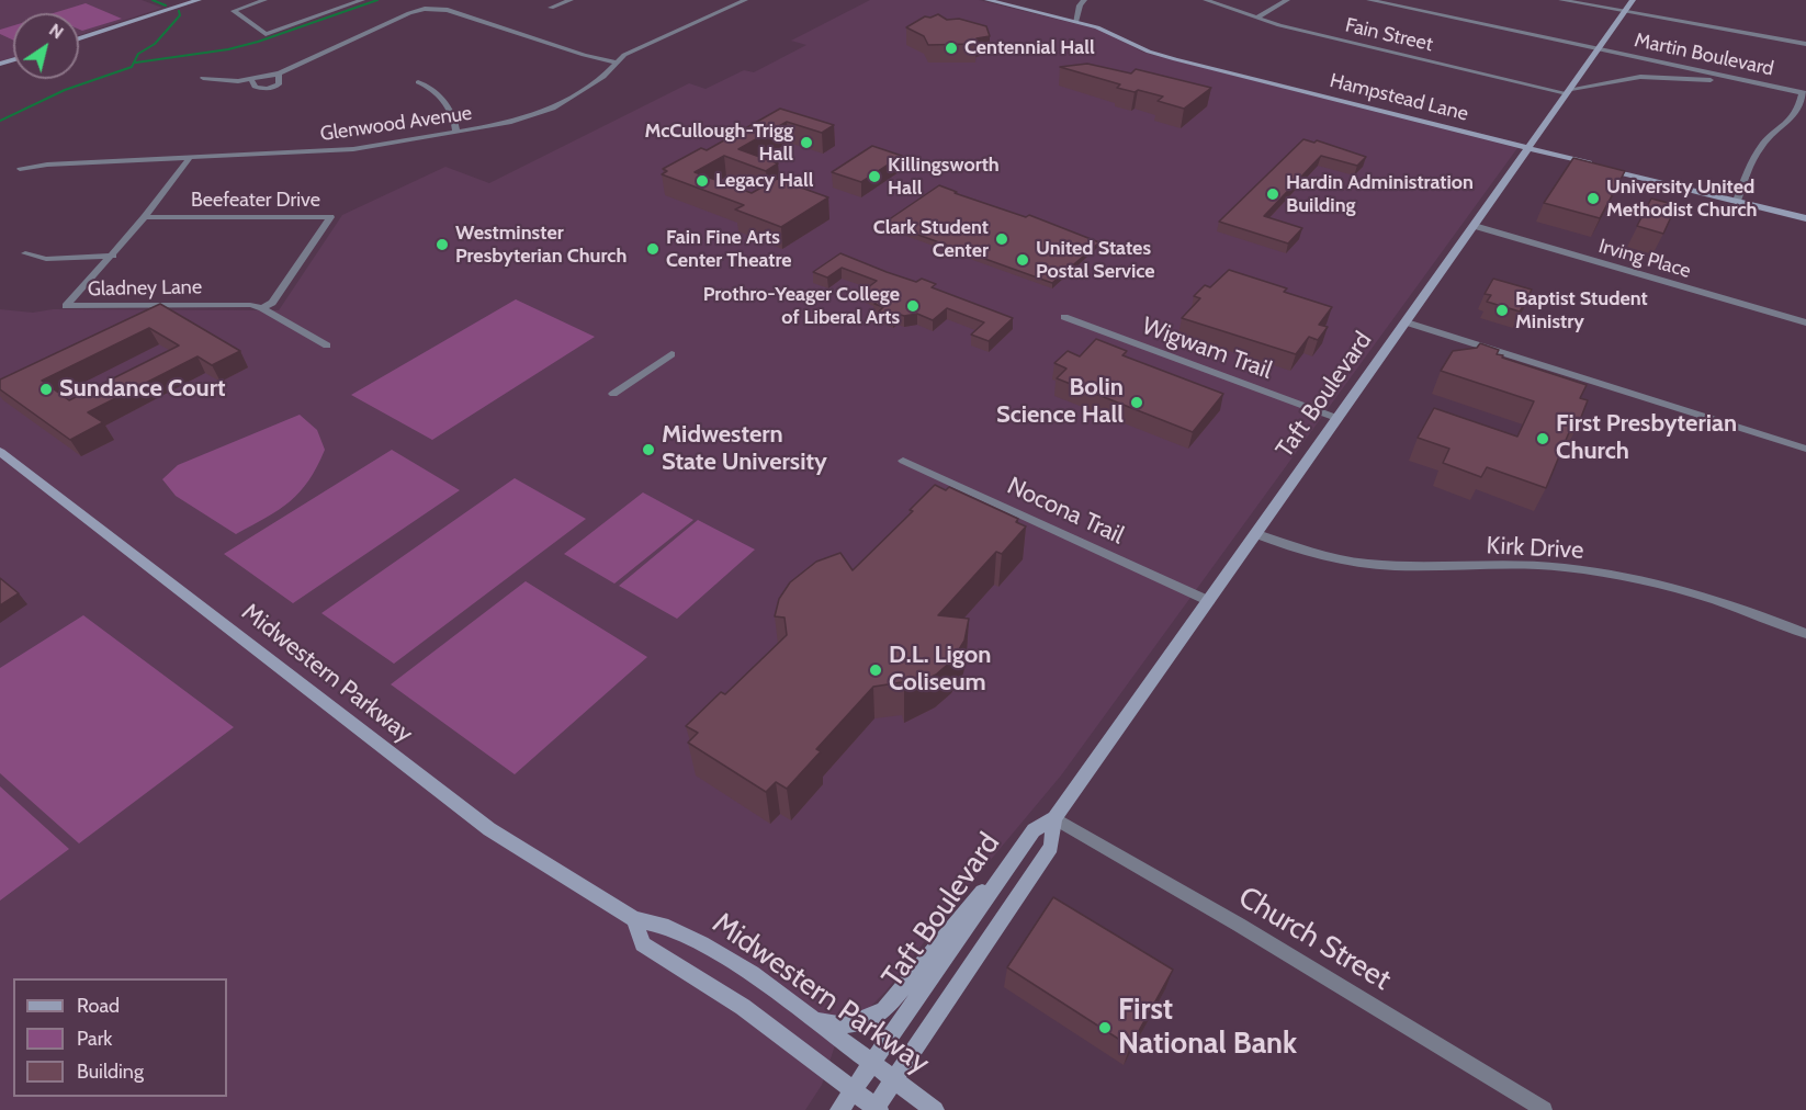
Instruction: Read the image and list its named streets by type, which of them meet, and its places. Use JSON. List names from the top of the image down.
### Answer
{
  "streets": {
    "street": [
      "Fain Street",
      "Martin Boulevard",
      "Hampstead Lane",
      "Glenwood Avenue",
      "Beefeater Drive",
      "Irving Place",
      "Gladney Lane",
      "Wigwam Trail",
      "Taft Boulevard",
      "Nocona Trail",
      "Kirk Drive",
      "Midwestern Parkway",
      "Church Street"
    ]
  },
  "crossings": [
    ["Fain Street", "Martin Boulevard"],
    ["Fain Street", "Taft Boulevard"],
    ["Martin Boulevard", "Taft Boulevard"],
    ["Hampstead Lane", "Taft Boulevard"],
    ["Glenwood Avenue", "Gladney Lane"],
    ["Beefeater Drive", "Gladney Lane"],
    ["Irving Place", "Taft Boulevard"],
    ["Wigwam Trail", "Taft Boulevard"],
    ["Taft Boulevard", "Nocona Trail"],
    ["Taft Boulevard", "Kirk Drive"],
    ["Taft Boulevard", "Midwestern Parkway"],
    ["Taft Boulevard", "Church Street"]
  ],
  "places": [
    "Centennial Hall",
    "McCullough-Trigg Hall",
    "Killingsworth Hall",
    "Legacy Hall",
    "Hardin Administration Building",
    "University United Methodist Church",
    "Clark Student Center",
    "Westminster Presbyterian Church",
    "Fain Fine Arts Center Theatre",
    "United States Postal Service",
    "Prothro-Yeager College of Liberal Arts",
    "Baptist Student Ministry",
    "Sundance Court",
    "Bolin Science Hall",
    "First Presbyterian Church",
    "Midwestern State University",
    "D.L. Ligon Coliseum",
    "First National Bank"
  ],
  "legend": ["Road", "Park", "Building"],
  "north": "top right"
}
